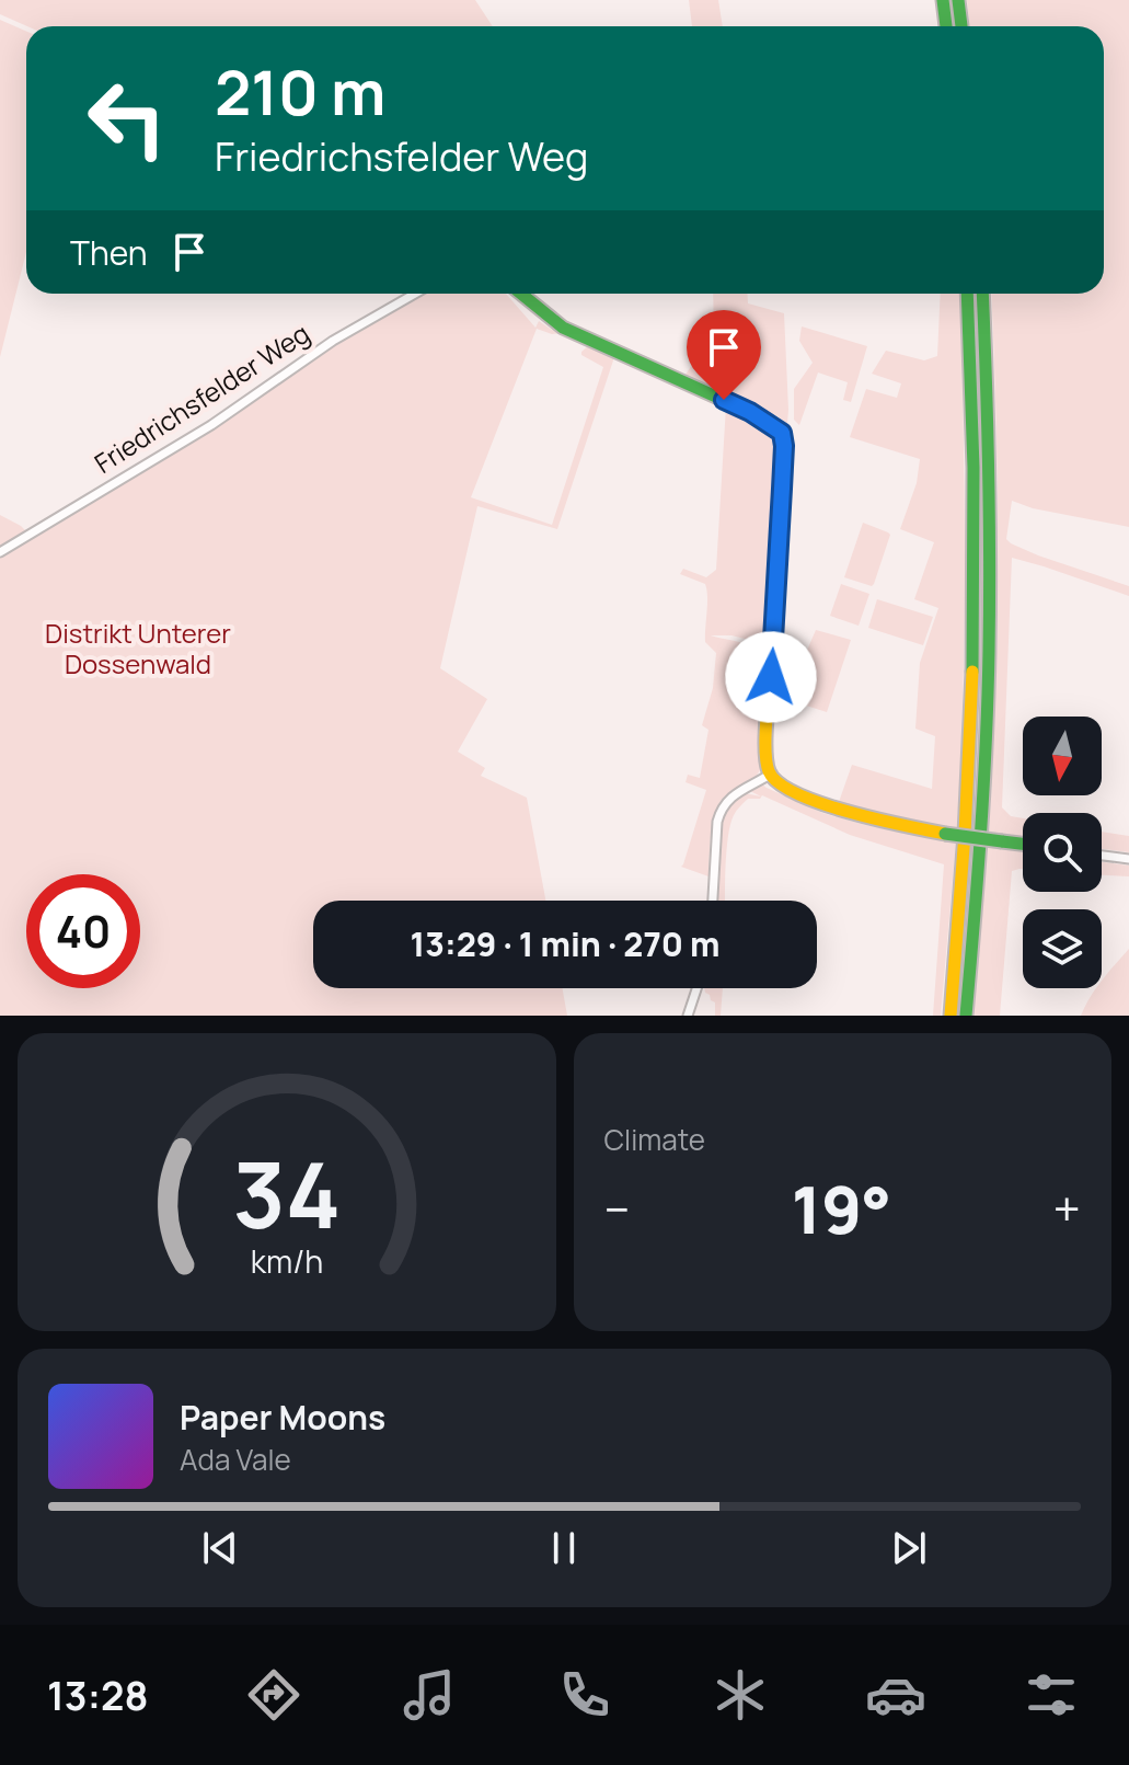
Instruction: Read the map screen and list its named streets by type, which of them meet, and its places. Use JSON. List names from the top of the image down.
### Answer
{
  "streets": {
    "street": ["Friedrichsfelder Weg"]
  },
  "parks": ["Distrikt Unterer Dossenwald"],
  "north": "bottom",
  "page": {
    "turn": ["210 m", "Friedrichsfelder Weg"],
    "then": "Then",
    "limit": "40",
    "trip": "13:29 · 1 min · 270 m",
    "tile": "Climate",
    "heat": ["−", "19°", "+"],
    "song": ["Paper Moons", "Ada Vale"],
    "tabs": "13:28",
    "gauge": ["34", "km/h"]
  }
}
